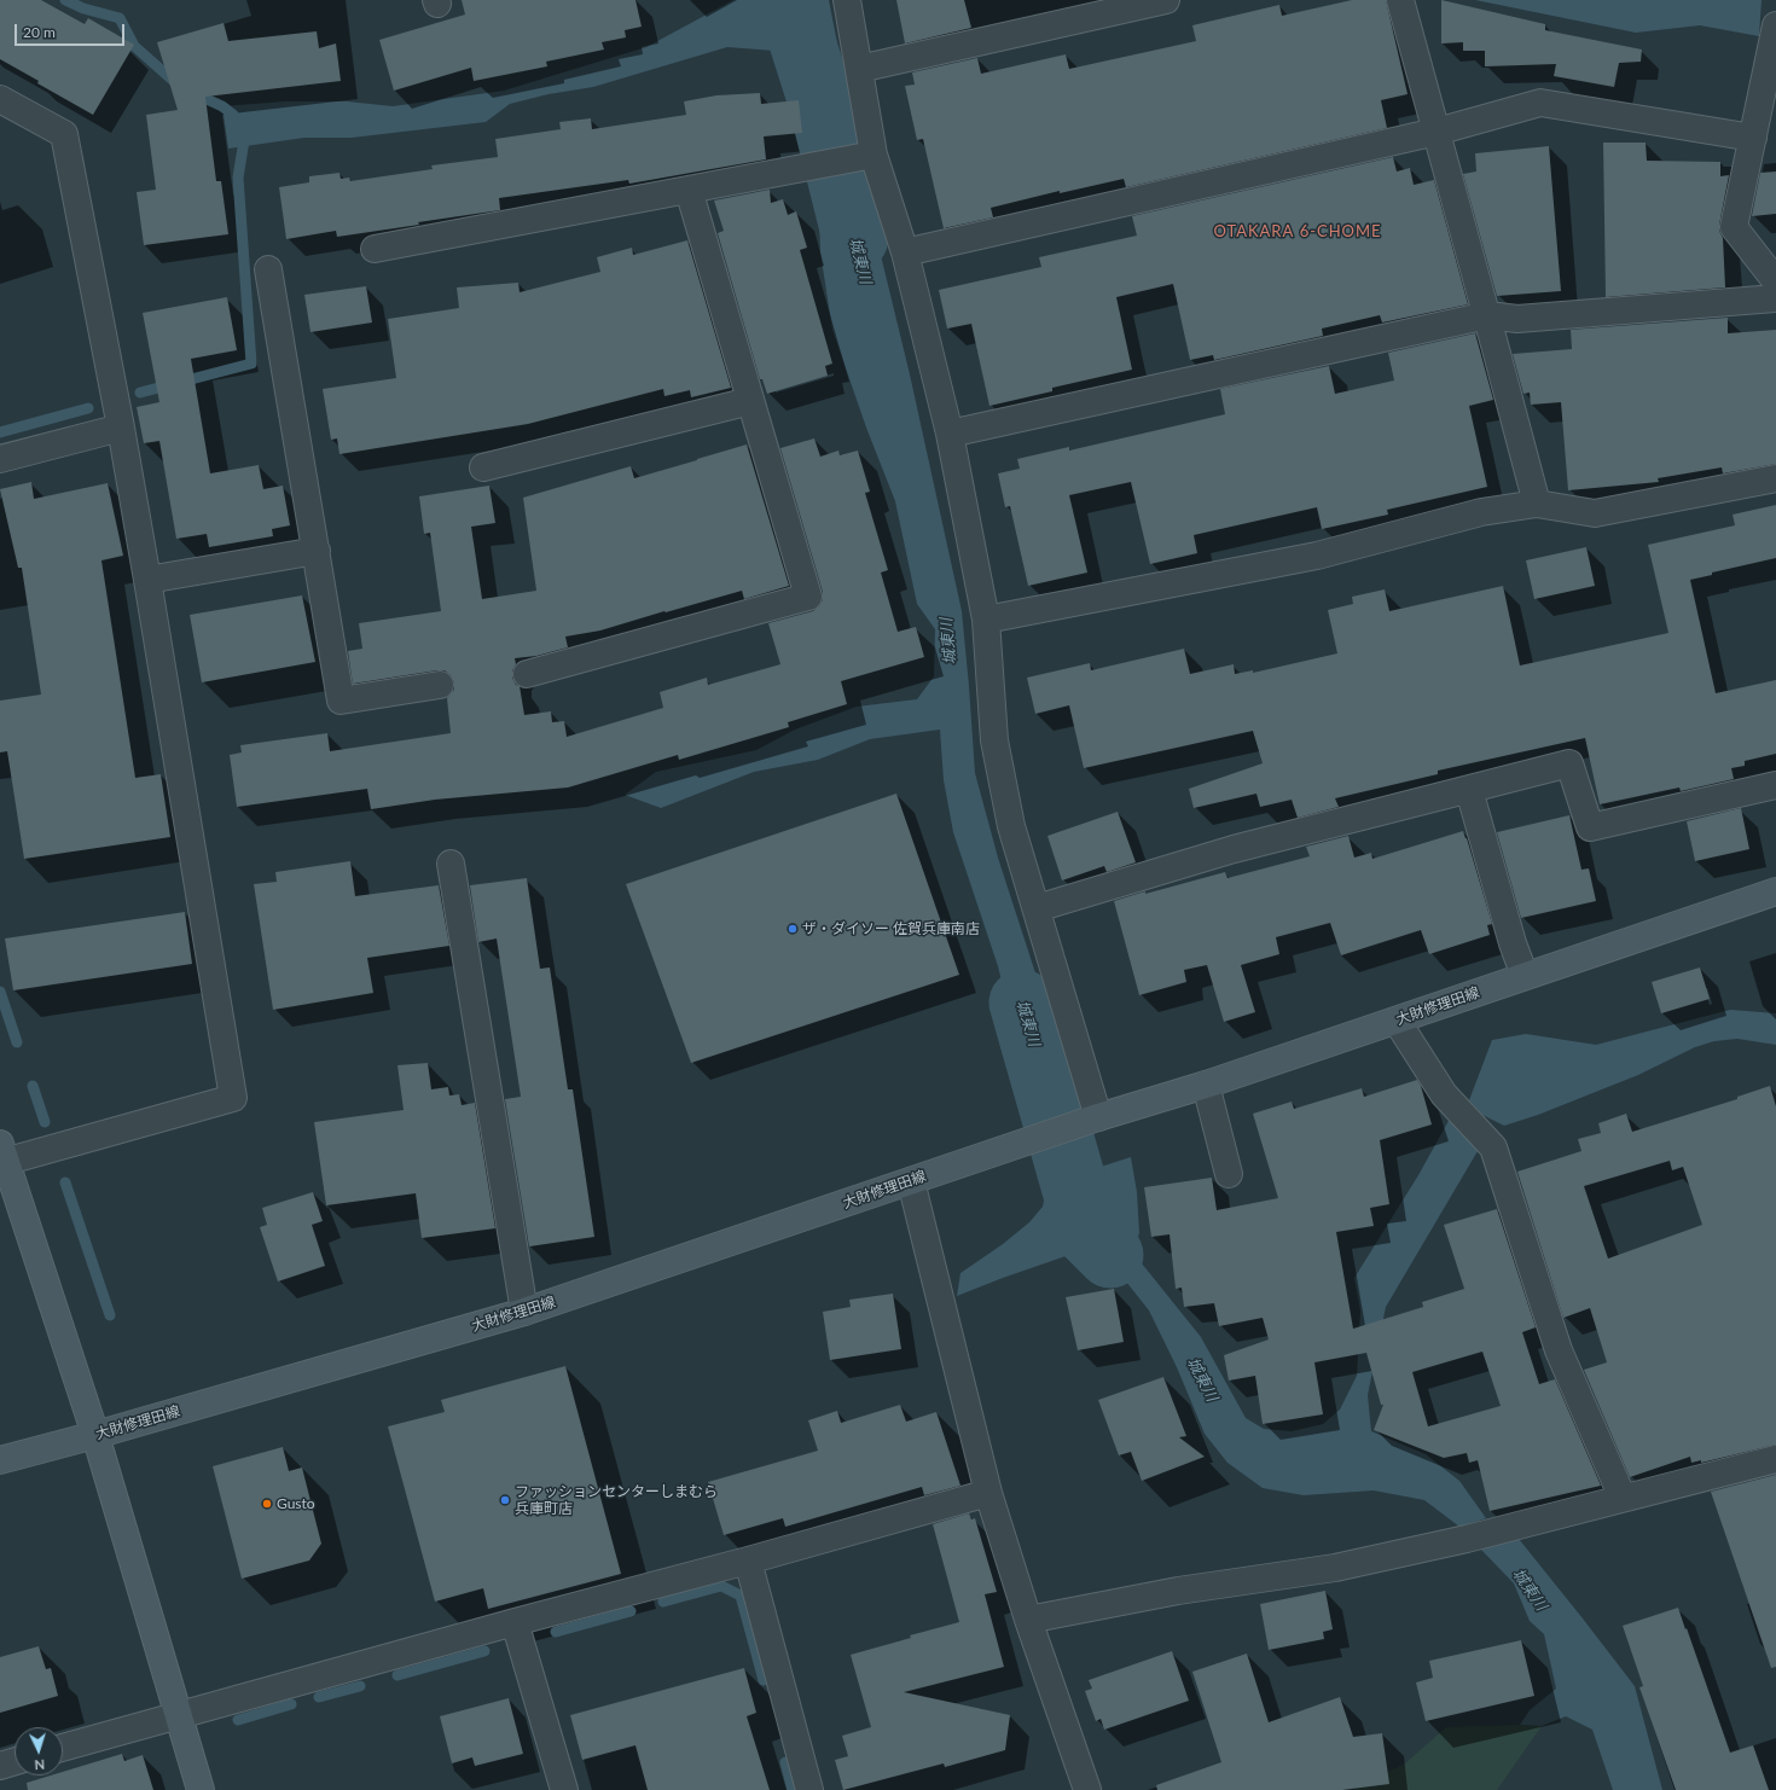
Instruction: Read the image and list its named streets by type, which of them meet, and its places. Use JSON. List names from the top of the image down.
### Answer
{
  "streets": {
    "street": ["大財修理田線"]
  },
  "districts": ["OTAKARA 6-CHOME"],
  "water": ["城東川"],
  "places": ["ザ・ダイソー 佐賀兵庫南店", "ファッションセンターしまむら 兵庫町店", "Gusto"],
  "scale_bar": "20 m",
  "north": "bottom"
}
